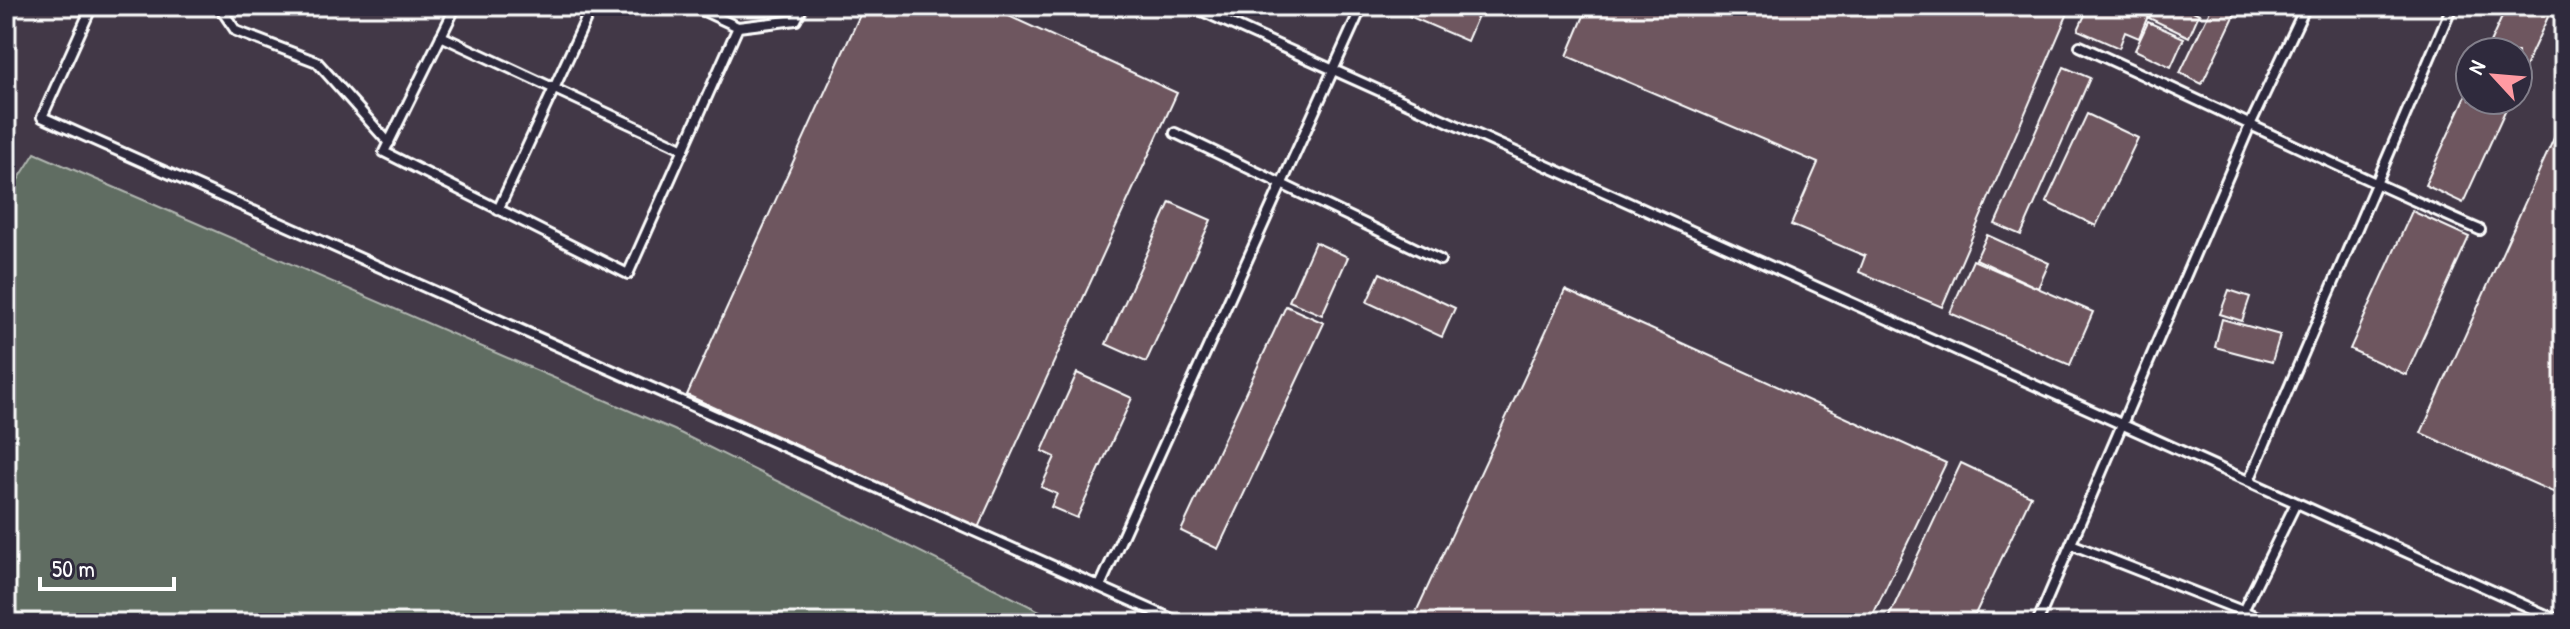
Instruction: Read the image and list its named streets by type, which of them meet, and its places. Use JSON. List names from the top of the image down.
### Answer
{
  "scale_bar": "50 m",
  "north": "top left"
}
